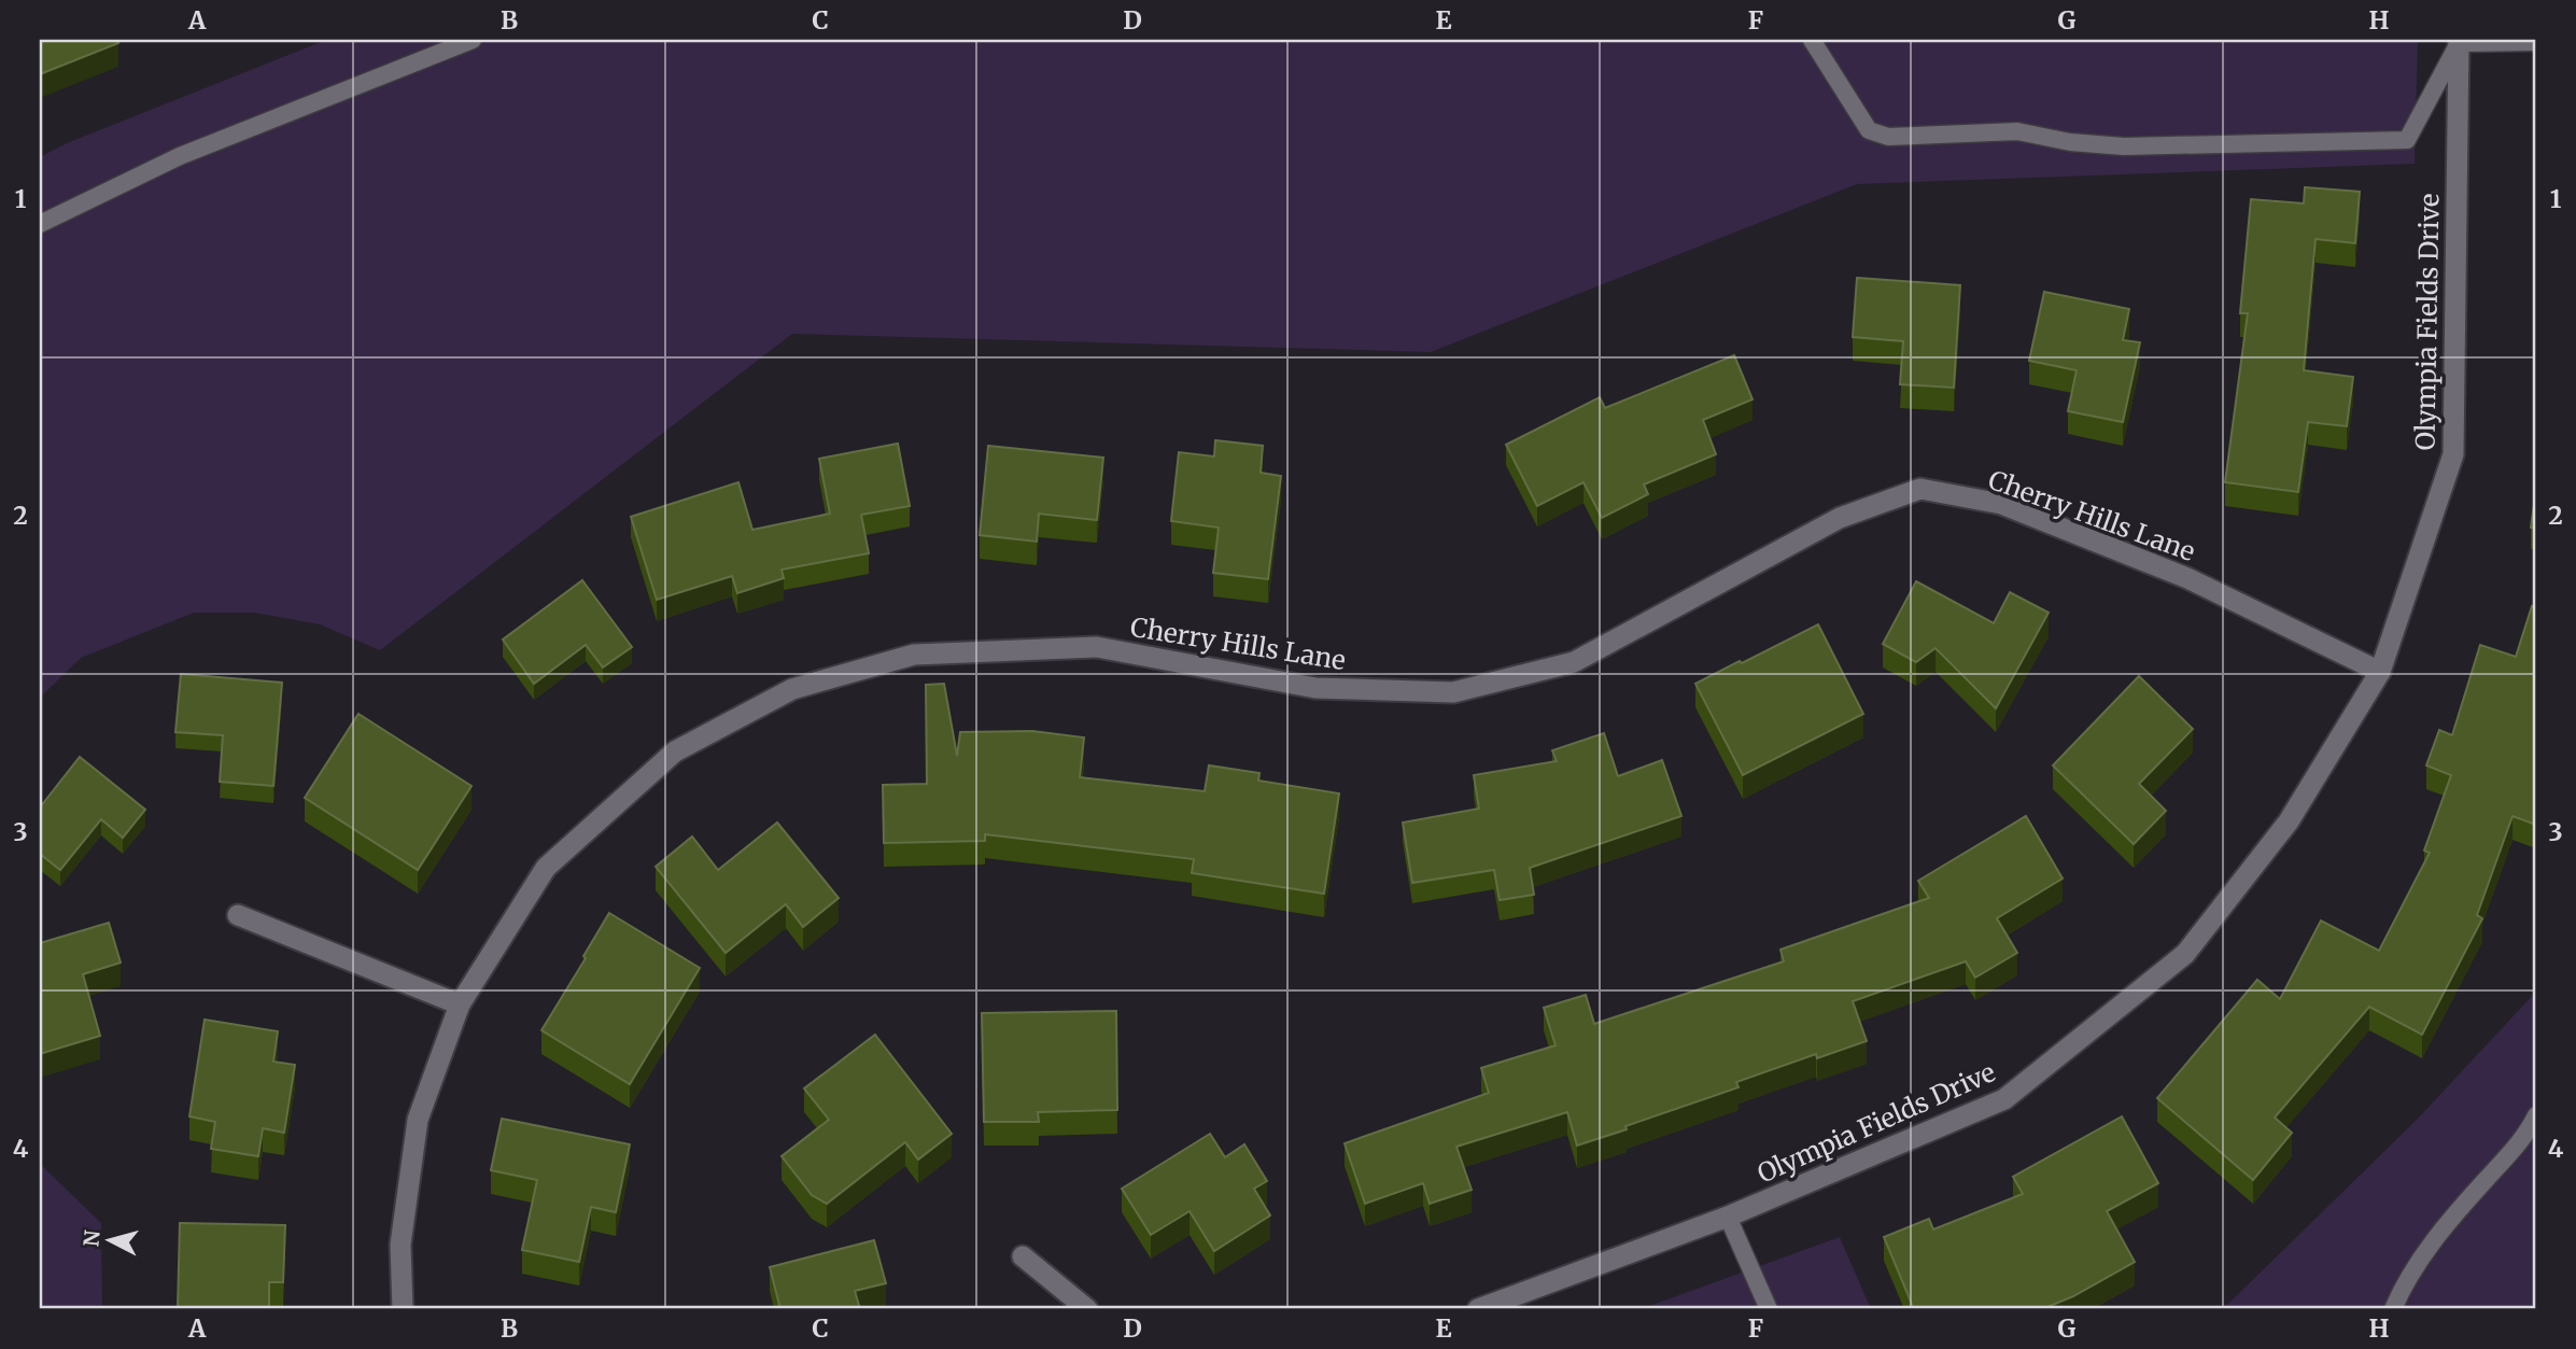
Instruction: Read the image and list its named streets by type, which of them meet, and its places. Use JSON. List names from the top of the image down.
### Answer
{
  "streets": {
    "street": ["Olympia Fields Drive", "Cherry Hills Lane"]
  },
  "crossings": [
    ["Olympia Fields Drive", "Cherry Hills Lane"]
  ],
  "north": "left",
  "grid": {
    "columns": [
      "A",
      "B",
      "C",
      "D",
      "E",
      "F",
      "G",
      "H"
    ],
    "rows": [
      "1",
      "2",
      "3",
      "4"
    ]
  }
}
